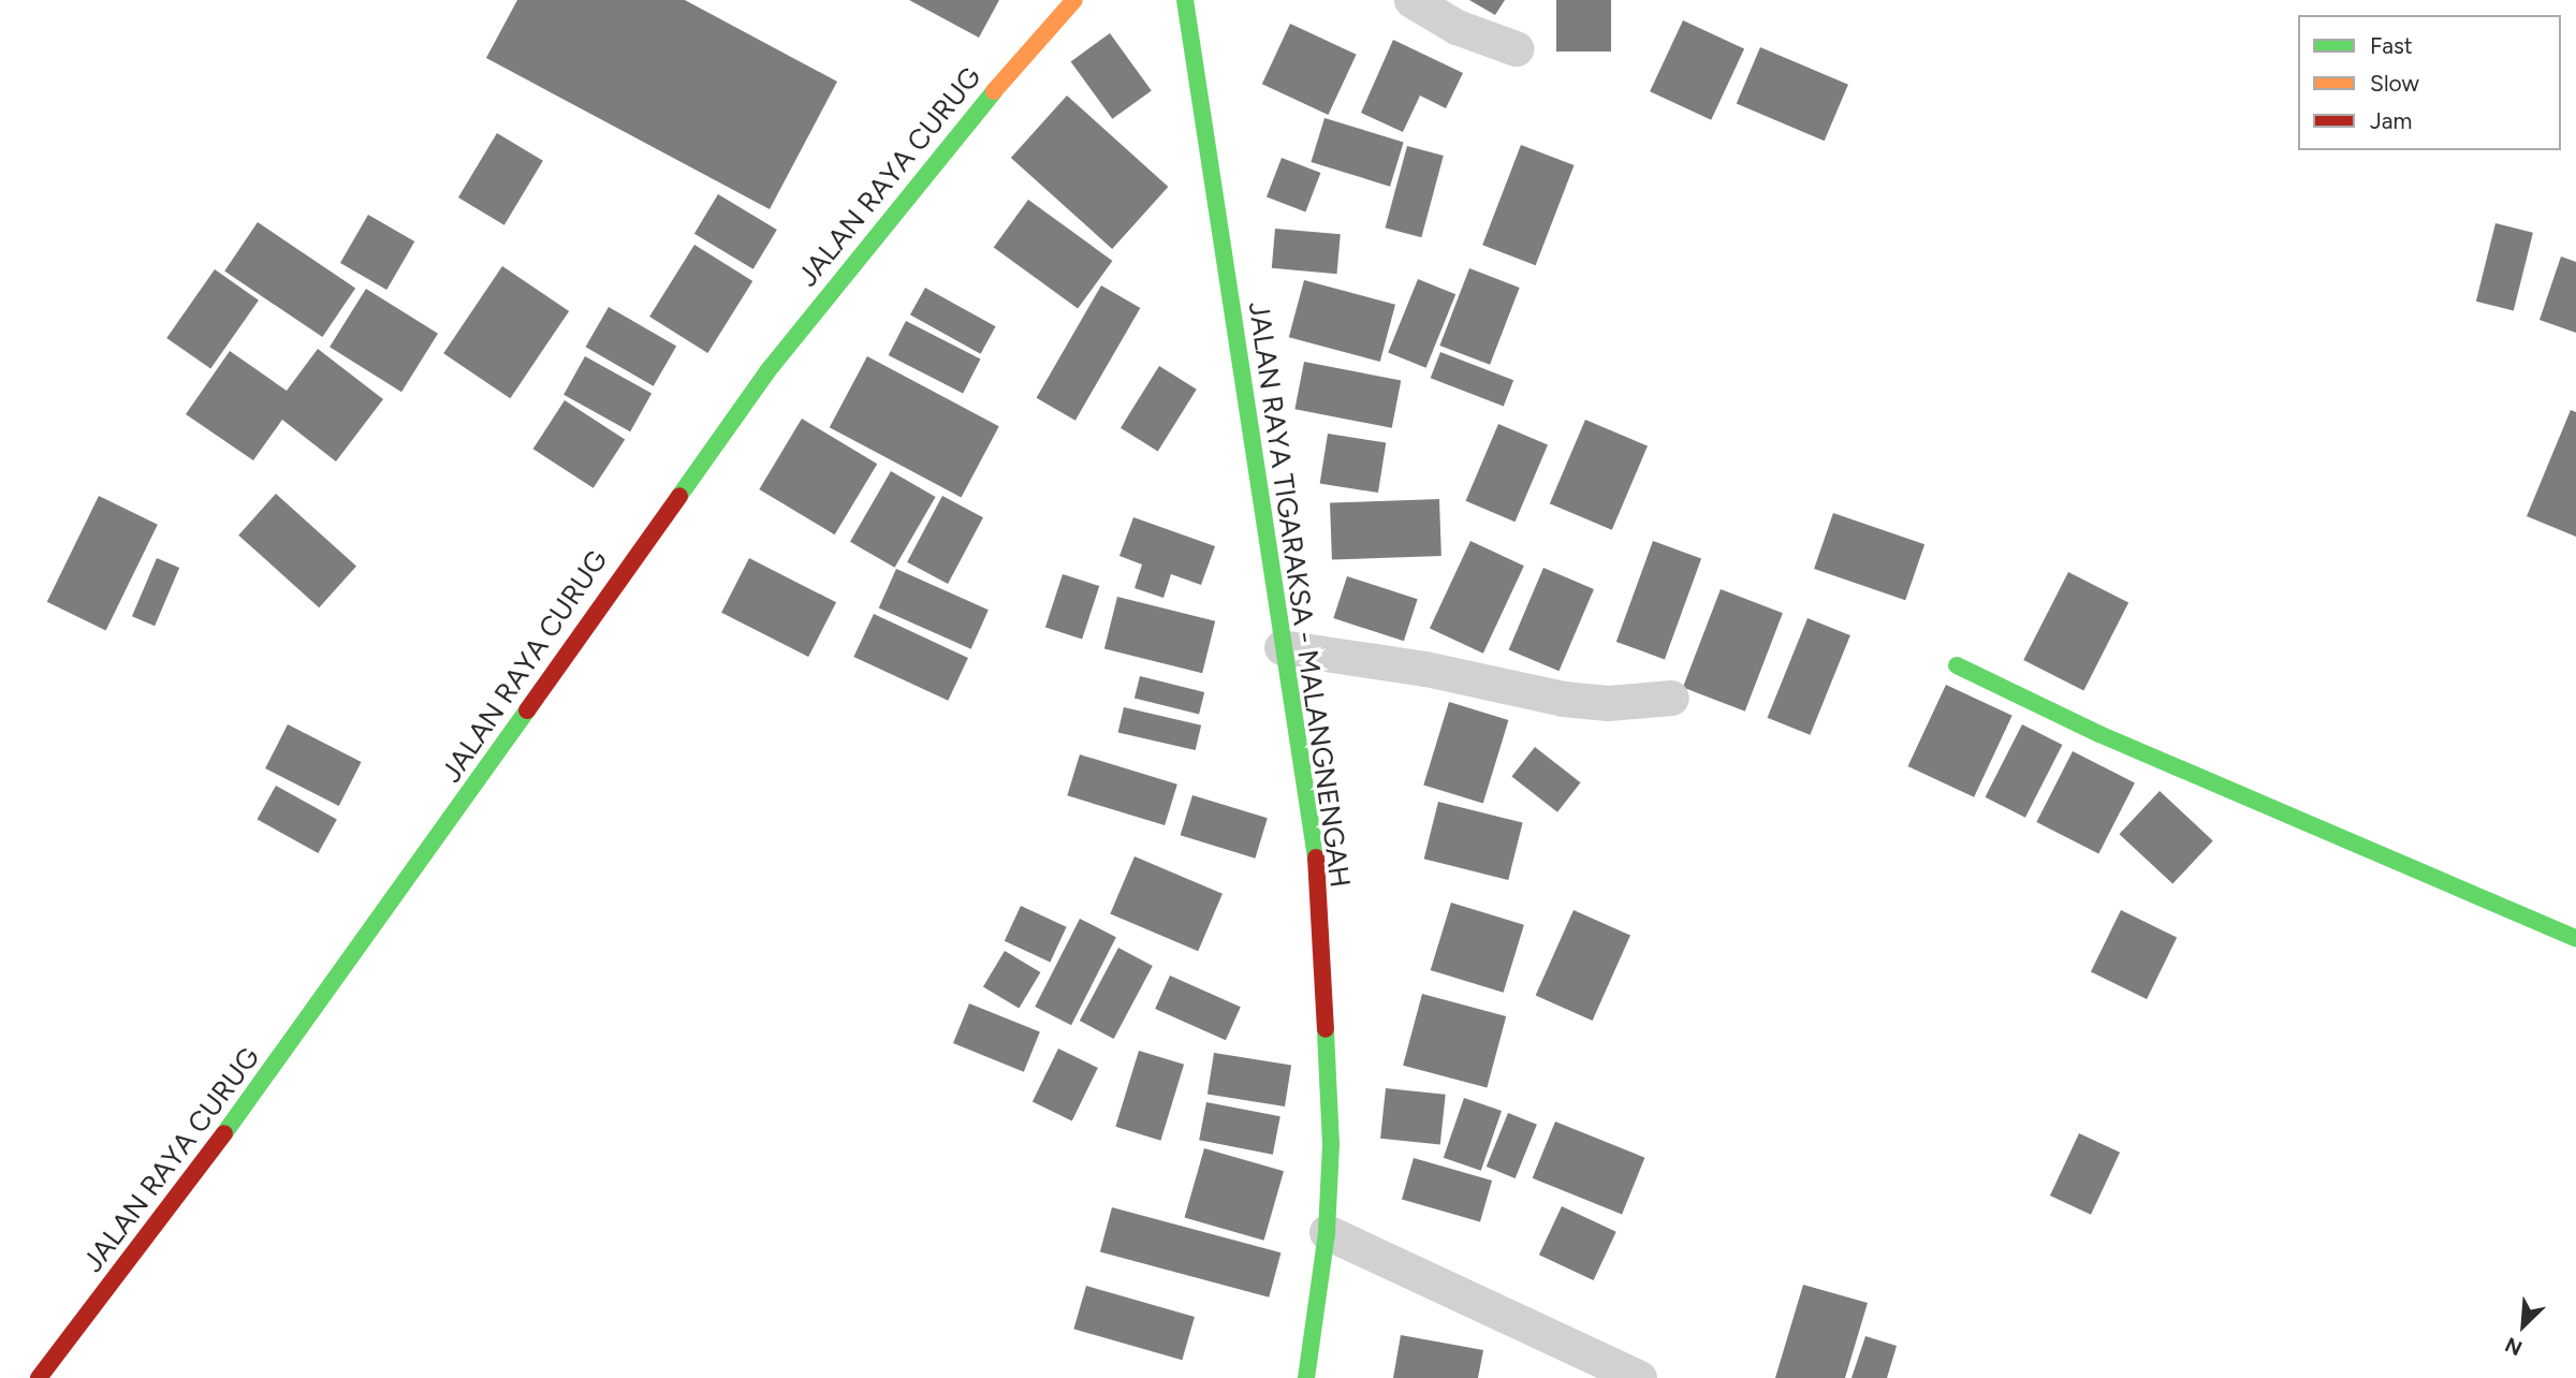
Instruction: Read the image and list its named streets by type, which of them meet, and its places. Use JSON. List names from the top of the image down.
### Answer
{
  "streets": {
    "street": ["JALAN RAYA CURUG", "JALAN RAYA TIGARAKSA - MALANGNENGAH"]
  },
  "legend": ["Fast", "Slow", "Jam"],
  "north": "bottom left"
}
